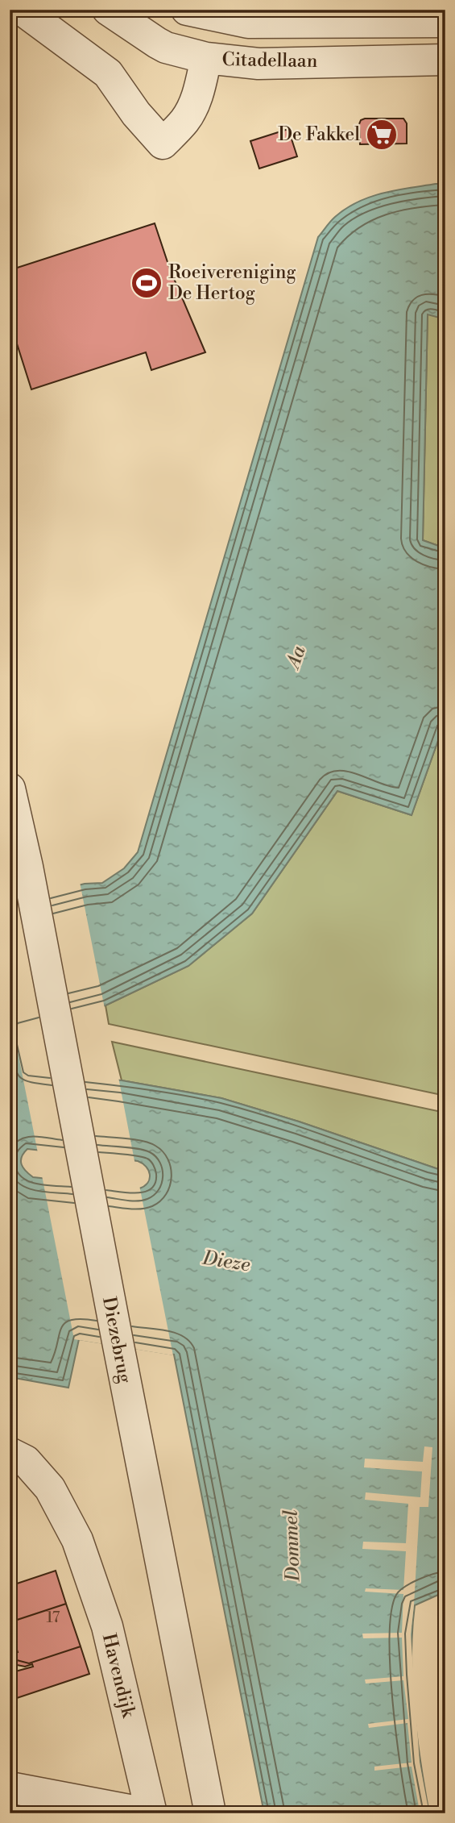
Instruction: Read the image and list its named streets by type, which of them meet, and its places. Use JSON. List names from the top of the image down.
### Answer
{
  "streets": {
    "street": ["Citadellaan", "Diezebrug", "Havendijk"]
  },
  "water": ["Aa", "Dieze", "Dommel"],
  "places": {
    "supermarket": ["De Fakkel"],
    "sports": ["Roeivereniging De Hertog"]
  },
  "house_numbers": ["17"]
}
